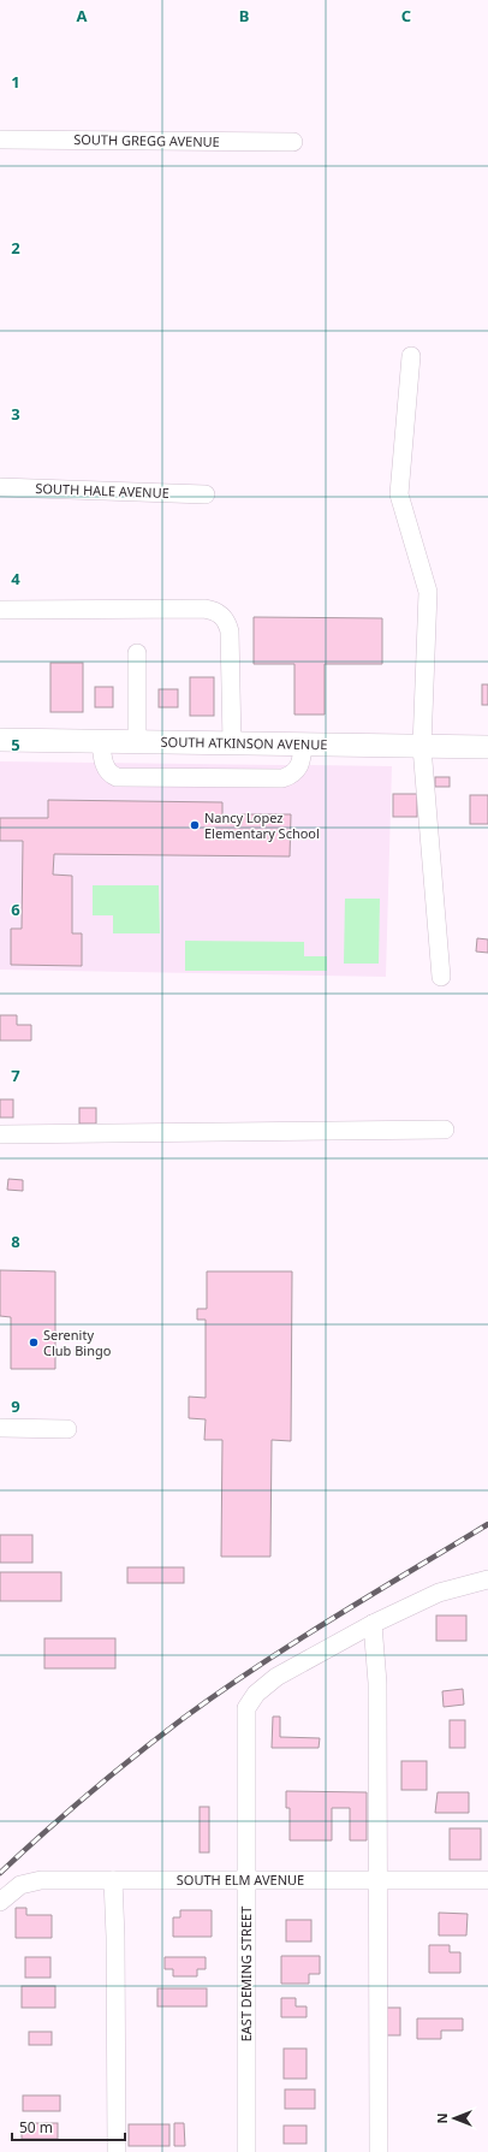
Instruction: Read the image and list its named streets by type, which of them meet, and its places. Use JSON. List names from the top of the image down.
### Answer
{
  "streets": {
    "main road": ["SOUTH ATKINSON AVENUE"],
    "street": [
      "SOUTH GREGG AVENUE",
      "SOUTH HALE AVENUE",
      "SOUTH ELM AVENUE",
      "EAST DEMING STREET"
    ]
  },
  "crossings": [
    ["SOUTH ELM AVENUE", "EAST DEMING STREET"]
  ],
  "places": ["Nancy Lopez Elementary School", "Serenity Club Bingo"],
  "scale_bar": "50 m",
  "north": "left",
  "grid": {
    "columns": ["A", "B", "C"],
    "rows": [
      "1",
      "2",
      "3",
      "4",
      "5",
      "6",
      "7",
      "8",
      "9"
    ]
  }
}
